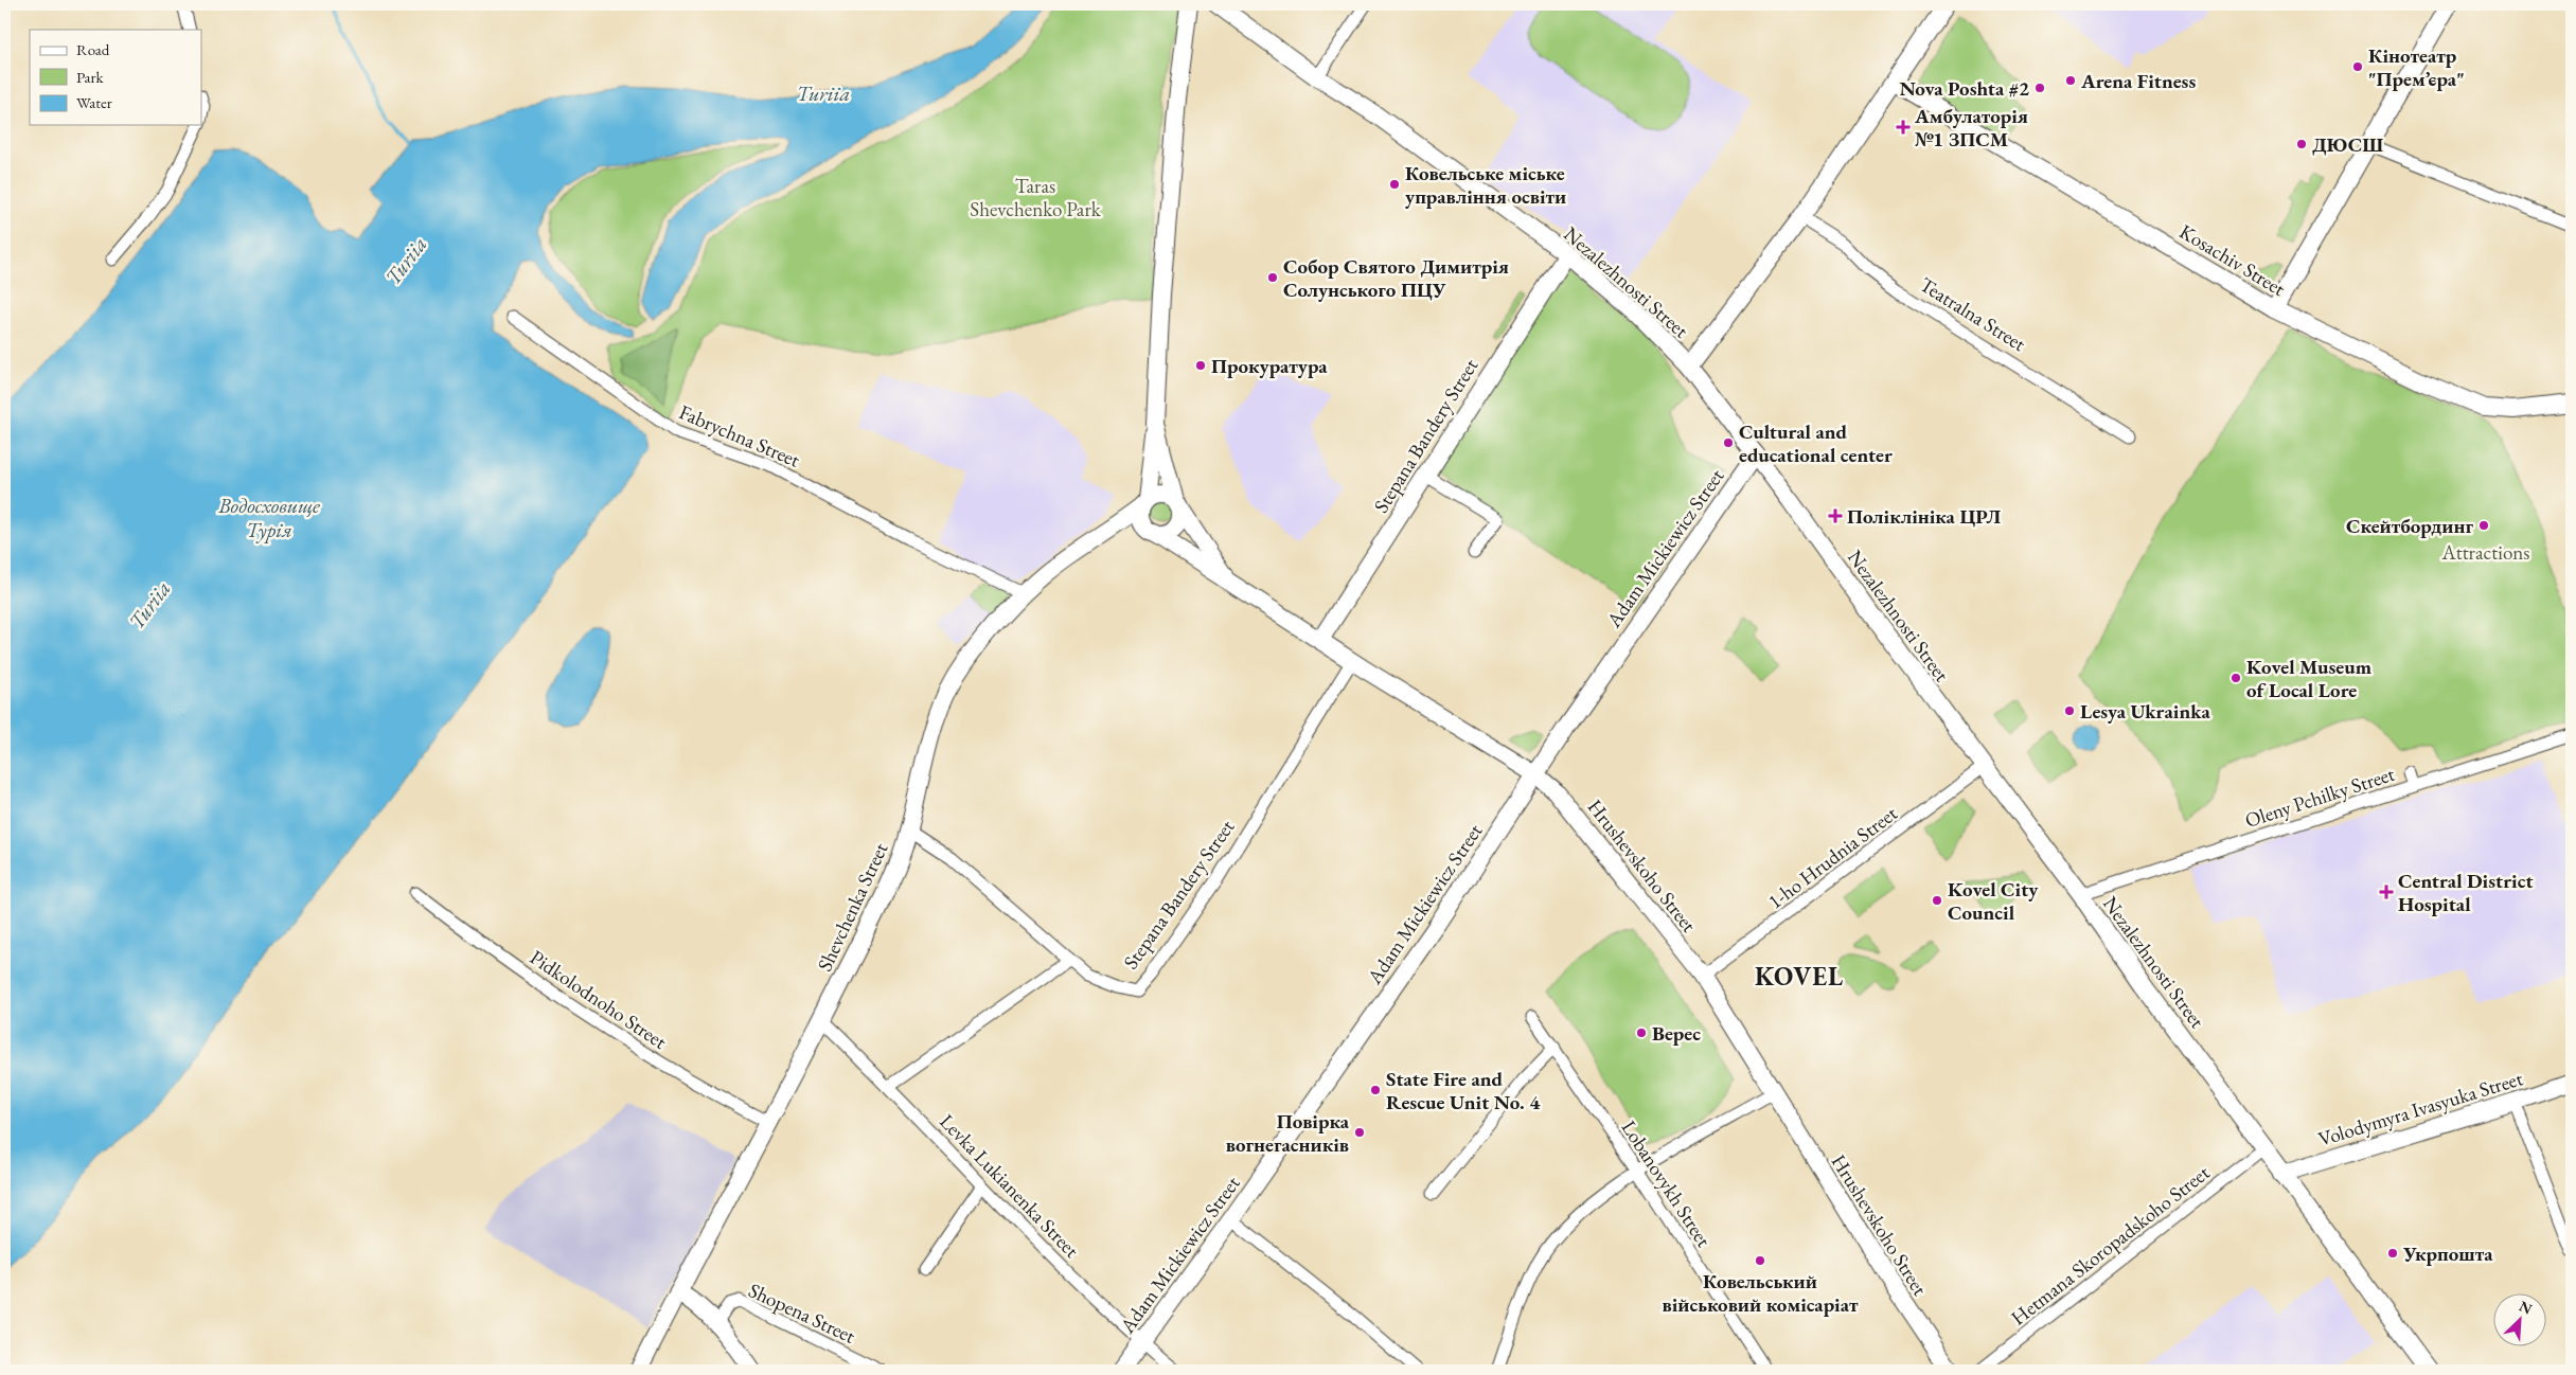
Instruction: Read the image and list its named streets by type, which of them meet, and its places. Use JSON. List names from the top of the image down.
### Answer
{
  "streets": {
    "street": [
      "Kosachiv Street",
      "Nezalezhnosti Street",
      "Teatralna Street",
      "Fabrychna Street",
      "Stepana Bandery Street",
      "Adam Mickiewicz Street",
      "Oleny Pchilky Street",
      "1-ho Hrudnia Street",
      "Hrushevskoho Street",
      "Shevchenka Street",
      "Pidkolodnoho Street",
      "Volodymyra Ivasyuka Street",
      "Lobanovykh Street",
      "Levka Lukianenka Street",
      "Hetmana Skoropadskoho Street",
      "Shopena Street"
    ]
  },
  "crossings": [
    ["Nezalezhnosti Street", "Stepana Bandery Street"],
    ["Nezalezhnosti Street", "Adam Mickiewicz Street"],
    ["Nezalezhnosti Street", "Oleny Pchilky Street"],
    ["Nezalezhnosti Street", "1-ho Hrudnia Street"],
    ["Nezalezhnosti Street", "Volodymyra Ivasyuka Street"],
    ["Nezalezhnosti Street", "Hetmana Skoropadskoho Street"],
    ["Fabrychna Street", "Shevchenka Street"],
    ["Stepana Bandery Street", "Hrushevskoho Street"],
    ["Stepana Bandery Street", "Shevchenka Street"],
    ["Adam Mickiewicz Street", "Hrushevskoho Street"],
    ["Adam Mickiewicz Street", "Levka Lukianenka Street"],
    ["1-ho Hrudnia Street", "Hrushevskoho Street"],
    ["Hrushevskoho Street", "Shevchenka Street"],
    ["Shevchenka Street", "Pidkolodnoho Street"],
    ["Shevchenka Street", "Levka Lukianenka Street"]
  ],
  "districts": ["KOVEL"],
  "water": ["Turiia", "Водосховище Турія"],
  "parks": ["Taras Shevchenko Park", "Attractions"],
  "places": {
    "other": [
      "Кінотеатр \"Прем’єра\"",
      "Arena Fitness",
      "Nova Poshta #2",
      "ДЮСШ",
      "Ковельське міське управління освіти",
      "Собор Святого Димитрія Солунського ПЦУ",
      "Прокуратура",
      "Cultural and educational center",
      "Скейтбординг",
      "Kovel Museum of Local Lore",
      "Lesya Ukrainka",
      "Kovel City Council",
      "Верес",
      "State Fire and Rescue Unit No. 4",
      "Повірка вогнегасників",
      "Укрпошта",
      "Ковельський військовий комісаріат"
    ],
    "health": ["Амбулаторія №1 ЗПСМ", "Поліклініка ЦРЛ", "Central District Hospital"]
  },
  "legend": ["Road", "Park", "Water"],
  "north": "top right"
}
